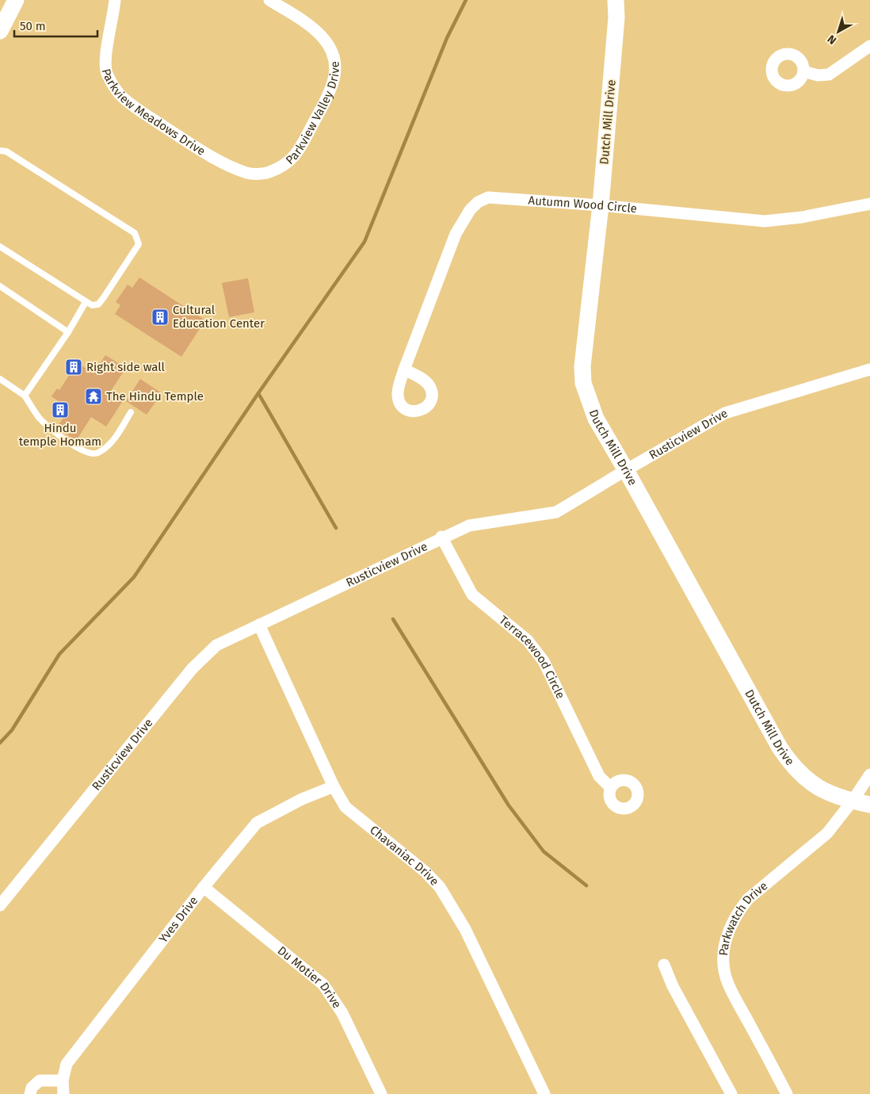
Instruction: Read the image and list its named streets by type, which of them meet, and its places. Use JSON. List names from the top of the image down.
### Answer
{
  "streets": {
    "street": [
      "Parkview Meadows Drive",
      "Parkview Valley Drive",
      "Dutch Mill Drive",
      "Autumn Wood Circle",
      "Rusticview Drive",
      "Terracewood Circle",
      "Chavaniac Drive",
      "Yves Drive",
      "Parkwatch Drive",
      "Du Motier Drive"
    ]
  },
  "crossings": [
    ["Parkview Meadows Drive", "Parkview Valley Drive"],
    ["Dutch Mill Drive", "Autumn Wood Circle"],
    ["Dutch Mill Drive", "Rusticview Drive"],
    ["Dutch Mill Drive", "Parkwatch Drive"],
    ["Rusticview Drive", "Terracewood Circle"],
    ["Rusticview Drive", "Chavaniac Drive"],
    ["Chavaniac Drive", "Yves Drive"],
    ["Yves Drive", "Du Motier Drive"]
  ],
  "places": {
    "building": ["Cultural Education Center", "Right side wall", "Hindu temple Homam"],
    "temple": ["The Hindu Temple"]
  },
  "scale_bar": "50 m",
  "north": "bottom left"
}
